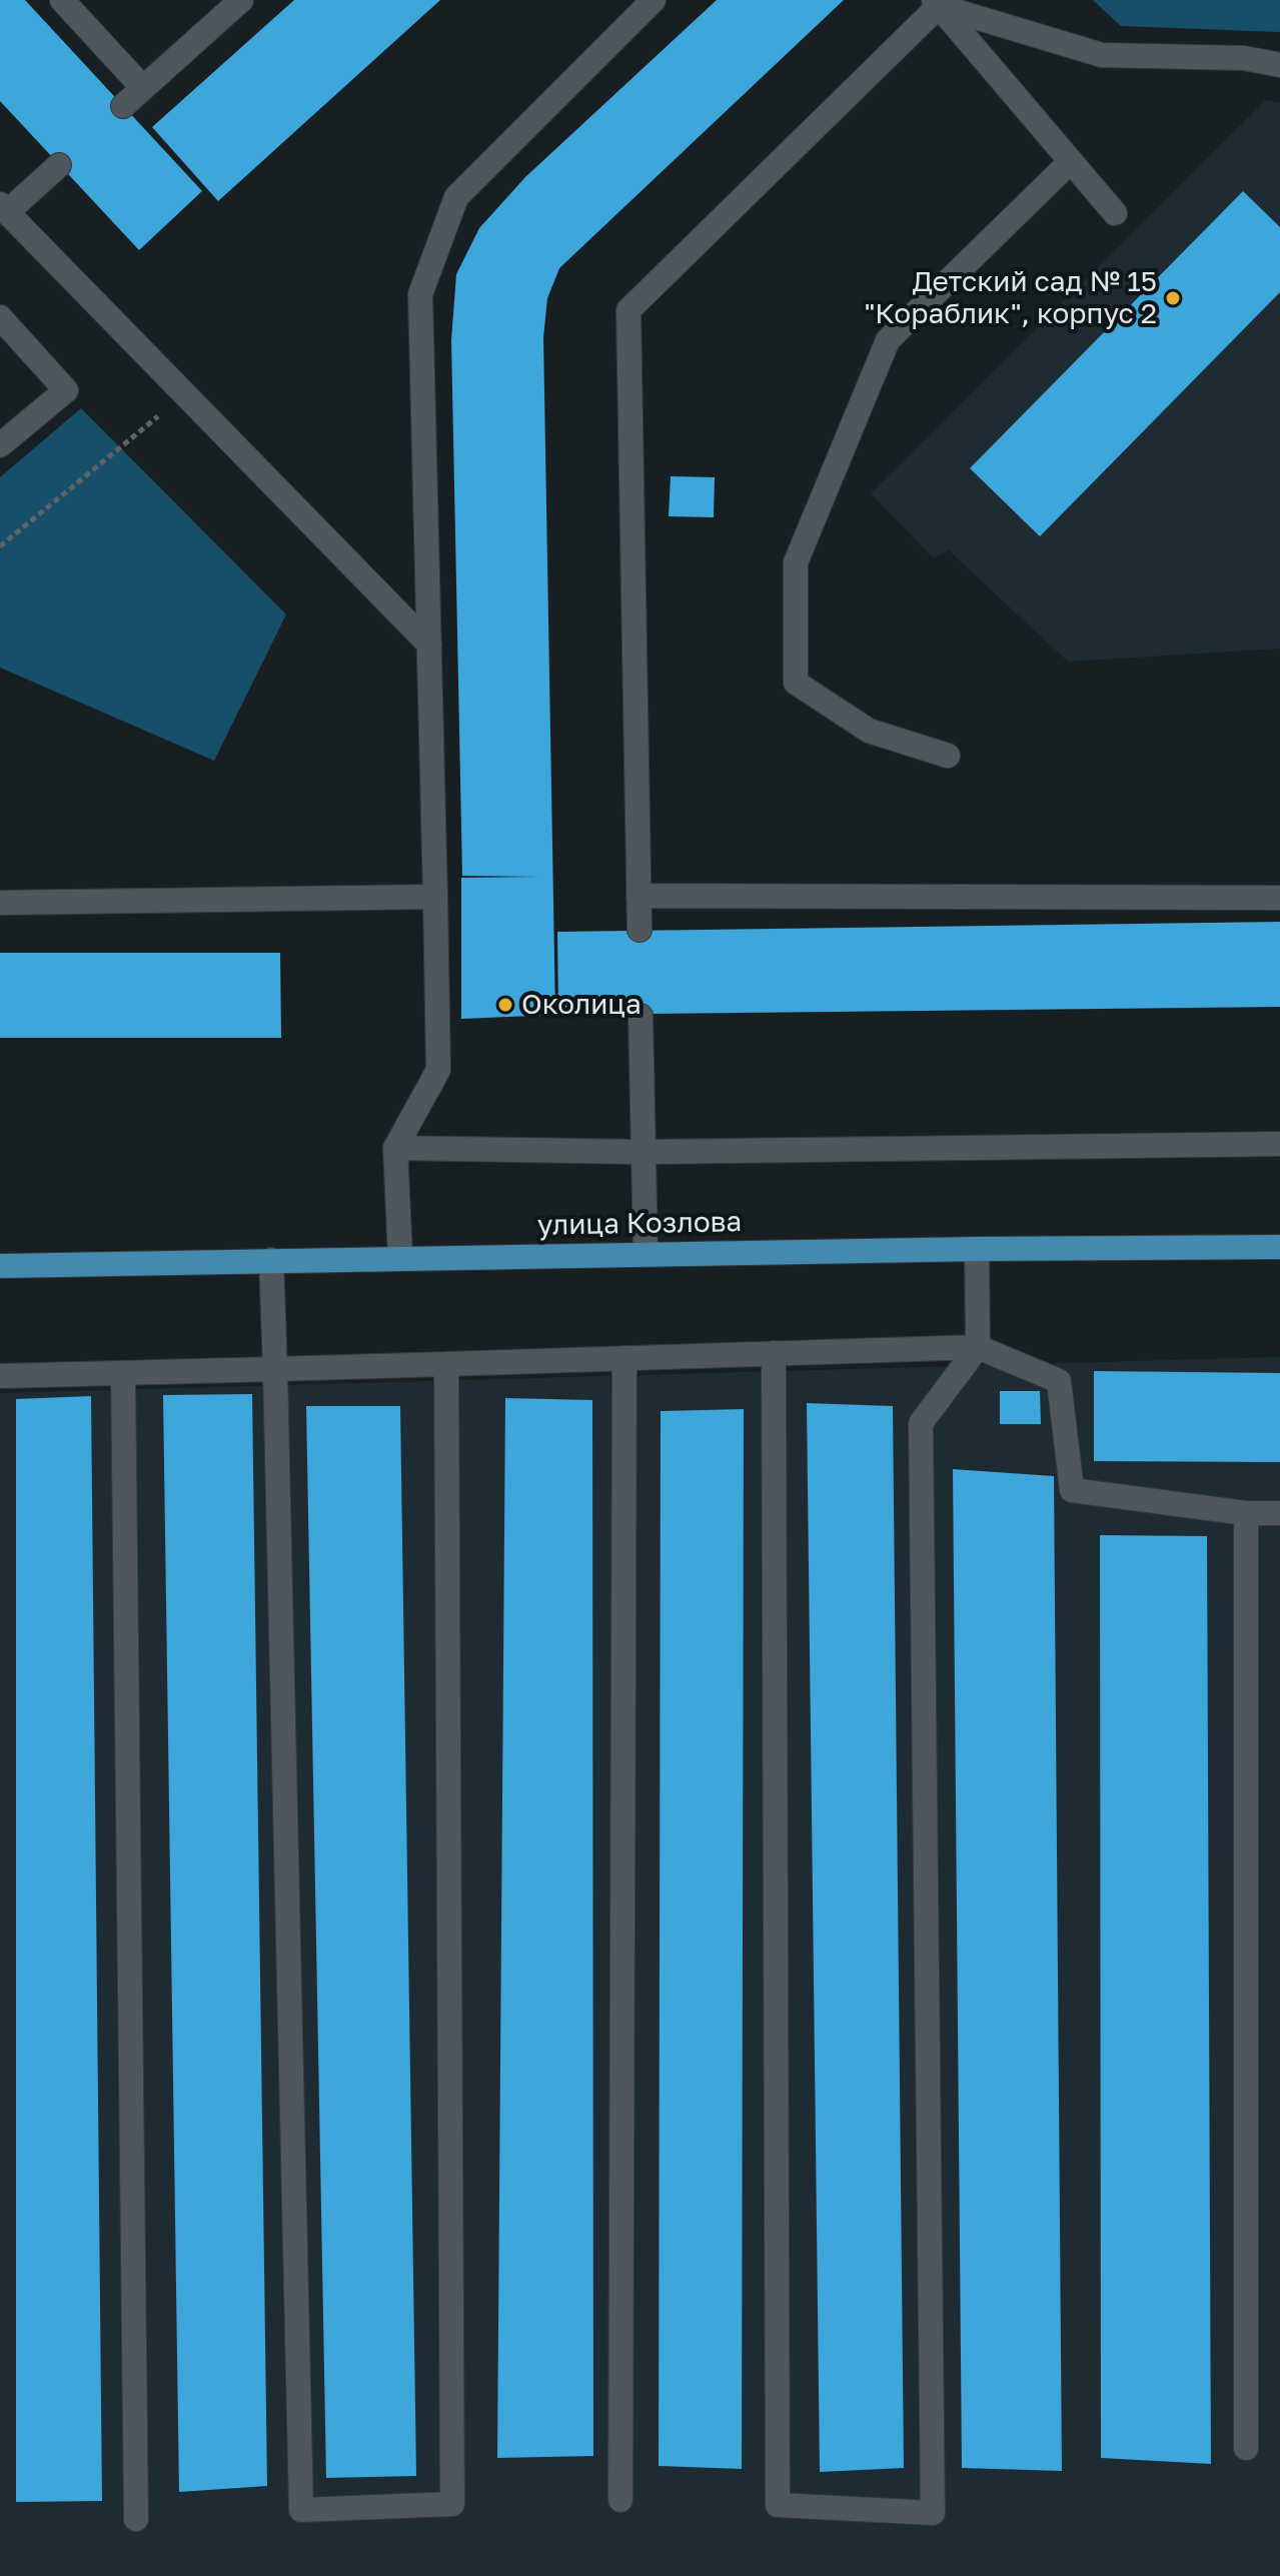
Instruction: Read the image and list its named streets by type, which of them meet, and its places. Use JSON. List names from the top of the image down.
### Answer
{
  "streets": {
    "main road": ["улица Козлова"]
  },
  "places": ["Детский сад № 15 \"Кораблик\", корпус 2", "Околица"]
}
